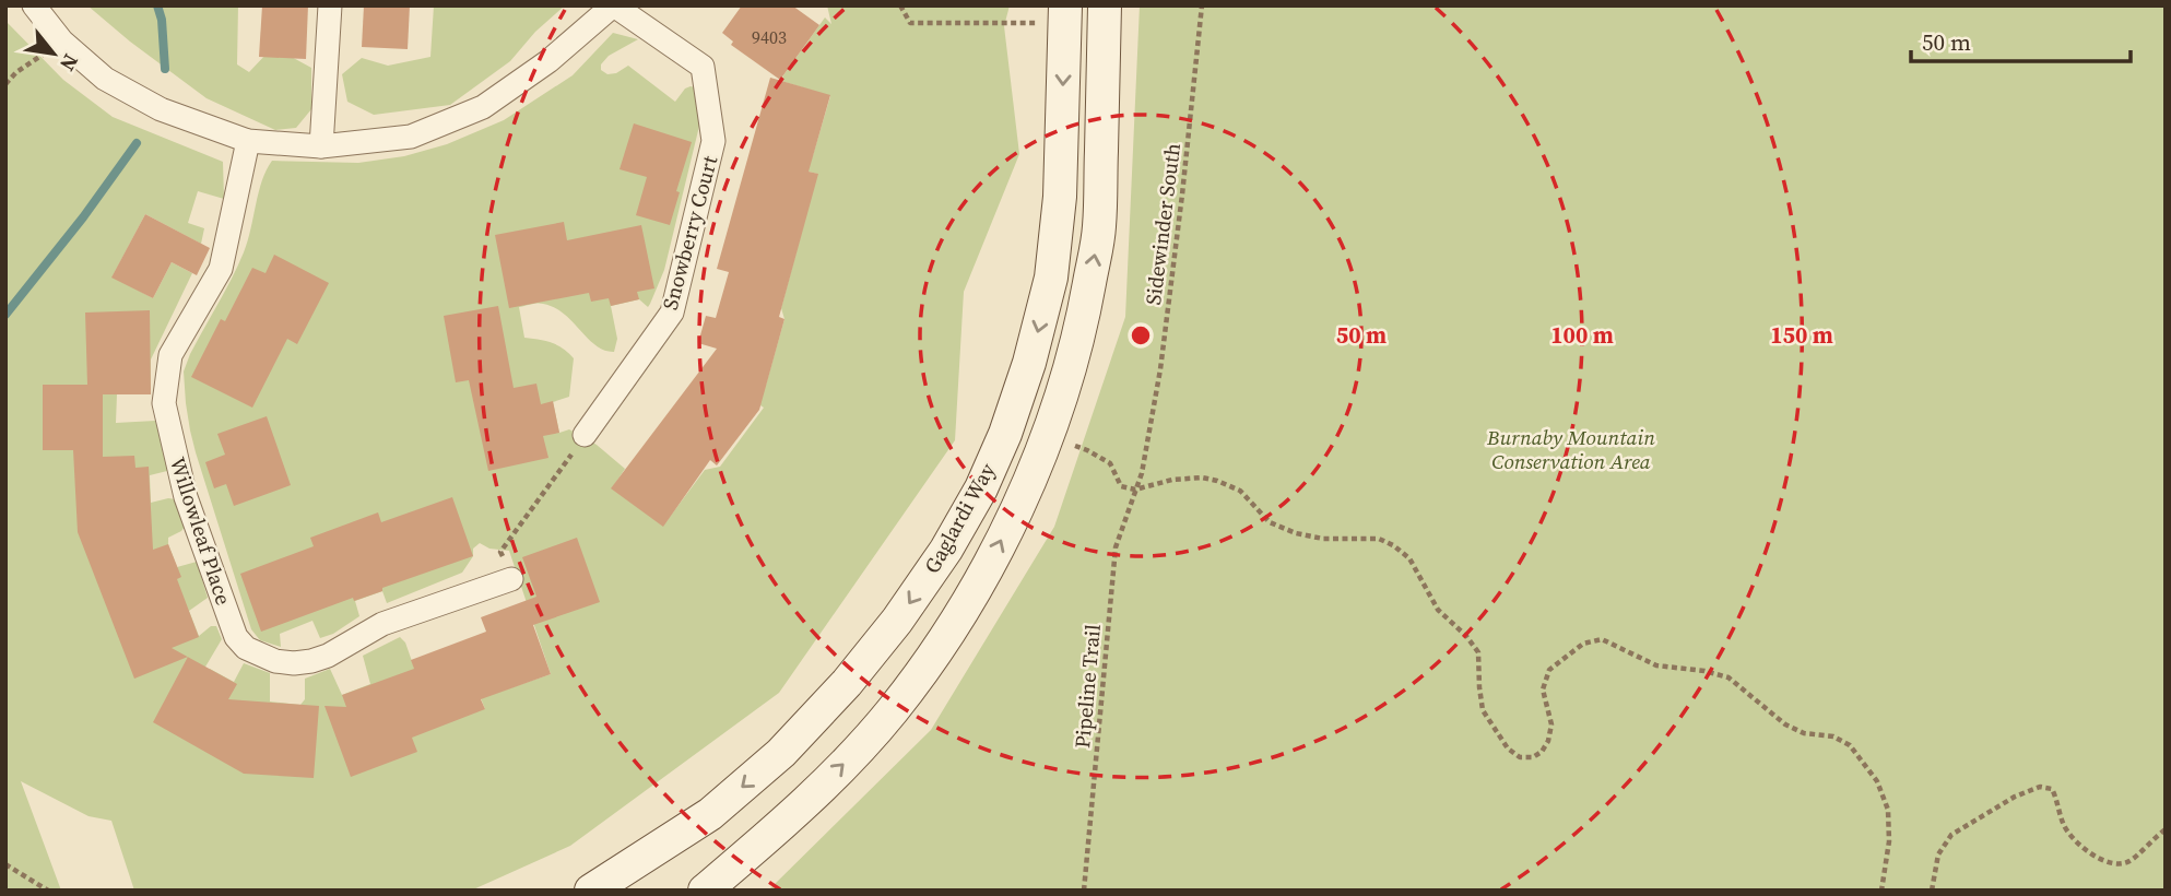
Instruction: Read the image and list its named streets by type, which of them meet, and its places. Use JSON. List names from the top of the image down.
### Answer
{
  "streets": {
    "main road": ["Gaglardi Way"],
    "street": ["Snowberry Court", "Willowleaf Place"],
    "path": ["Sidewinder South", "Pipeline Trail"]
  },
  "crossings": [
    ["Sidewinder South", "Pipeline Trail"]
  ],
  "parks": ["Burnaby Mountain Conservation Area"],
  "house_numbers": ["9403"],
  "scale_bar": "50 m",
  "north": "bottom right",
  "rings": ["50 m", "100 m", "150 m"]
}
